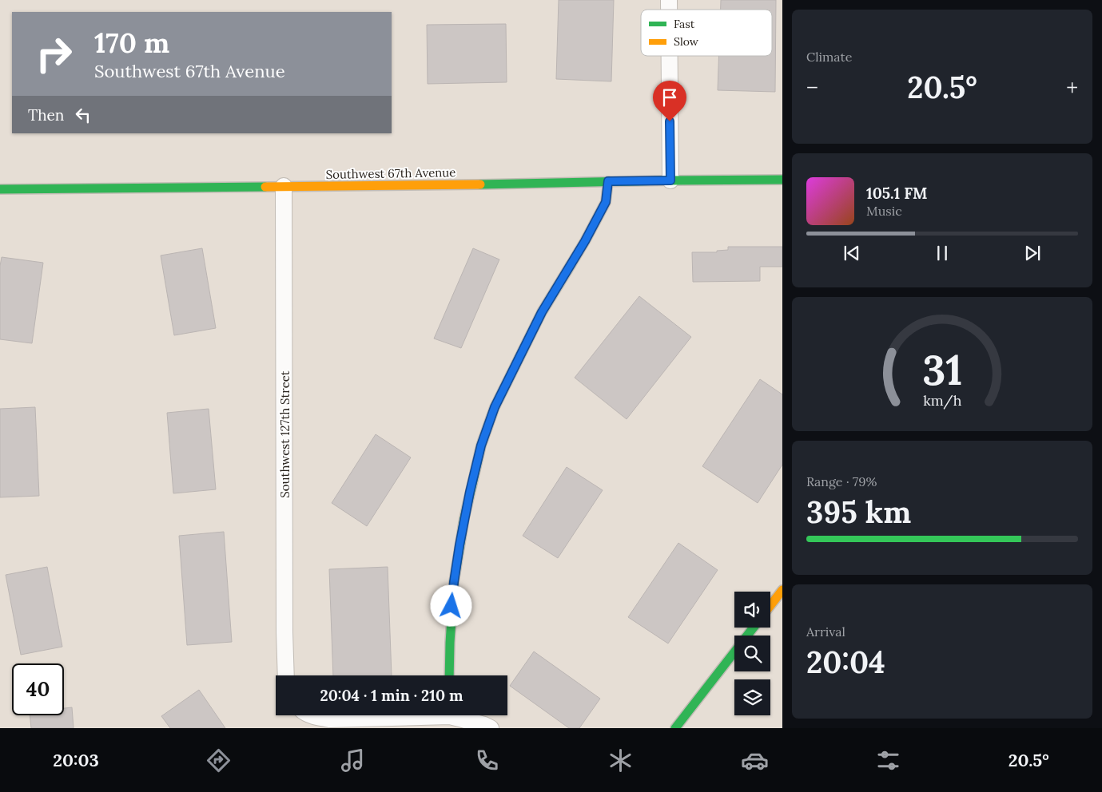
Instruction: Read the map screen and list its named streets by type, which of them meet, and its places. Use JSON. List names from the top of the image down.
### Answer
{
  "streets": {
    "main road": ["Southwest 67th Avenue"],
    "street": ["Southwest 127th Street"]
  },
  "crossings": [
    ["Southwest 67th Avenue", "Southwest 127th Street"]
  ],
  "legend": ["Fast", "Slow"],
  "page": {
    "tile": [
      "Climate",
      ["Range · 79%", "395 km"],
      ["Arrival", "20:04"]
    ],
    "turn": ["170 m", "Southwest 67th Avenue"],
    "heat": ["−", "20.5°", "+"],
    "then": "Then",
    "song": ["105.1 FM", "Music"],
    "limit": "40",
    "trip": "20:04 · 1 min · 210 m",
    "tabs": ["20:03", "20.5°"],
    "gauge": ["31", "km/h"]
  }
}
